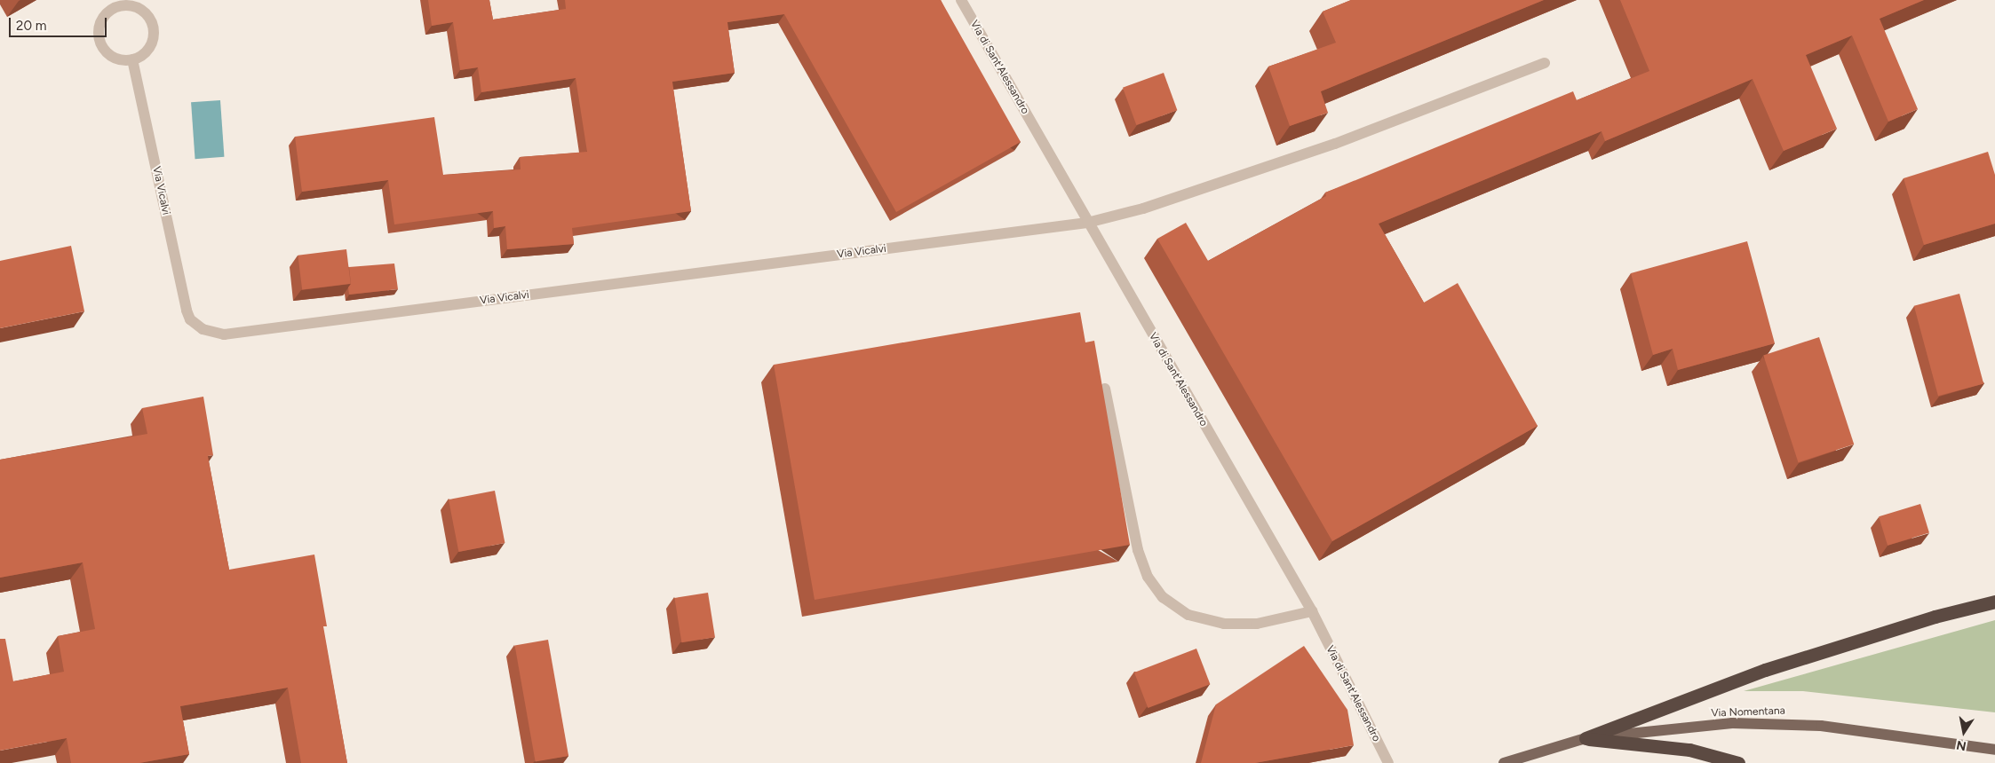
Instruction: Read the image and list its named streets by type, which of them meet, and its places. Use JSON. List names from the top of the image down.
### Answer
{
  "streets": {
    "main road": ["Via Nomentana"],
    "street": ["Via di Sant'Alessandro", "Via Vicalvi"]
  },
  "crossings": [
    ["Via di Sant'Alessandro", "Via Vicalvi"]
  ],
  "scale_bar": "20 m",
  "north": "bottom"
}
